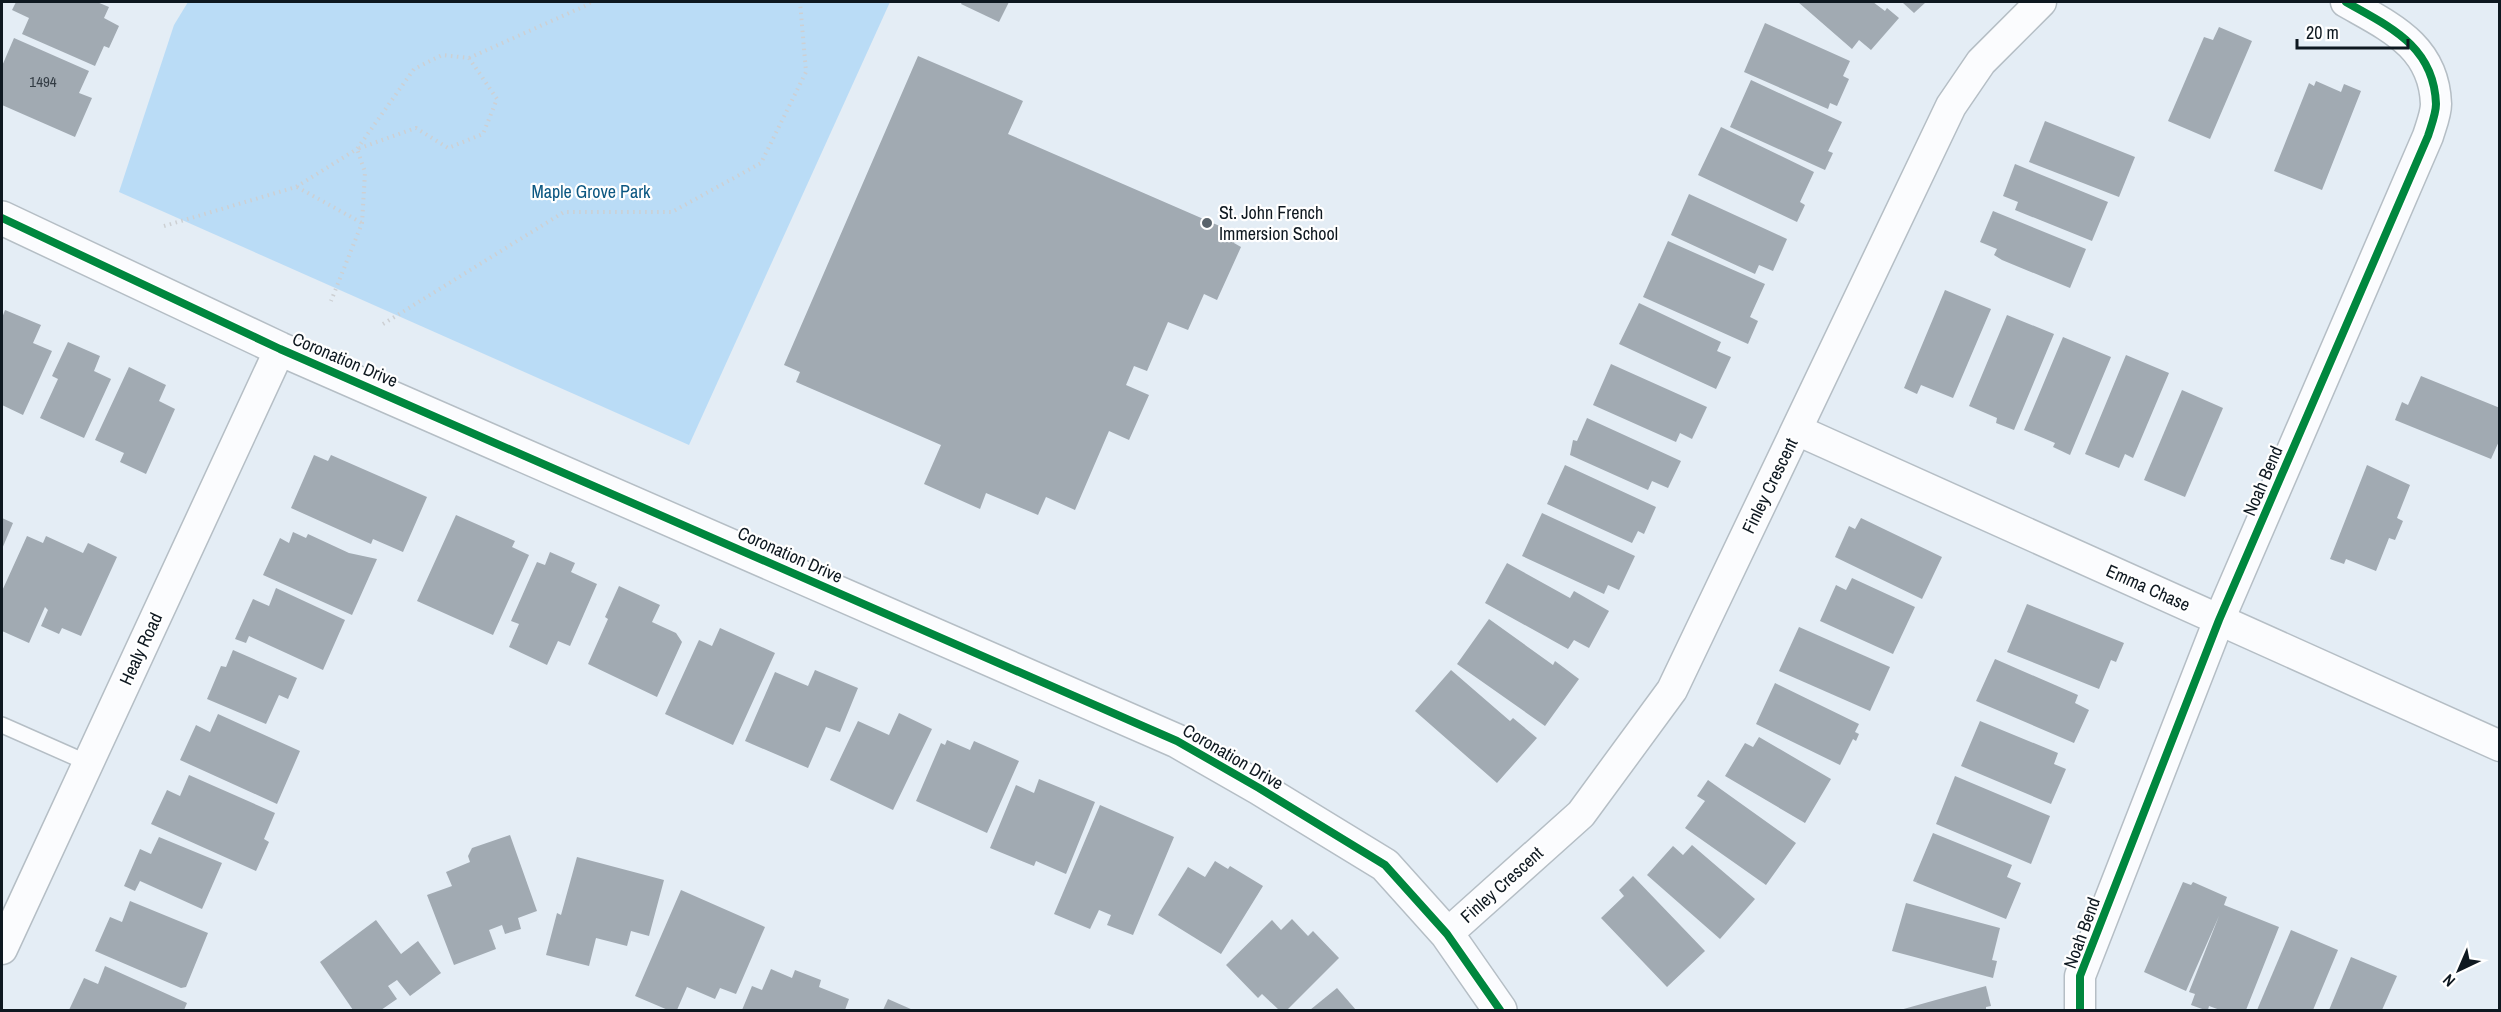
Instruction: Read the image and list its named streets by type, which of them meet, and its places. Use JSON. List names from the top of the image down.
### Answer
{
  "streets": {
    "street": [
      "Coronation Drive",
      "Noah Bend",
      "Finley Crescent",
      "Emma Chase",
      "Healy Road"
    ]
  },
  "crossings": [
    ["Coronation Drive", "Finley Crescent"],
    ["Coronation Drive", "Healy Road"],
    ["Noah Bend", "Emma Chase"],
    ["Finley Crescent", "Emma Chase"]
  ],
  "parks": ["Maple Grove Park"],
  "places": ["St. John French Immersion School"],
  "house_numbers": ["1494"],
  "scale_bar": "20 m",
  "north": "bottom left"
}
